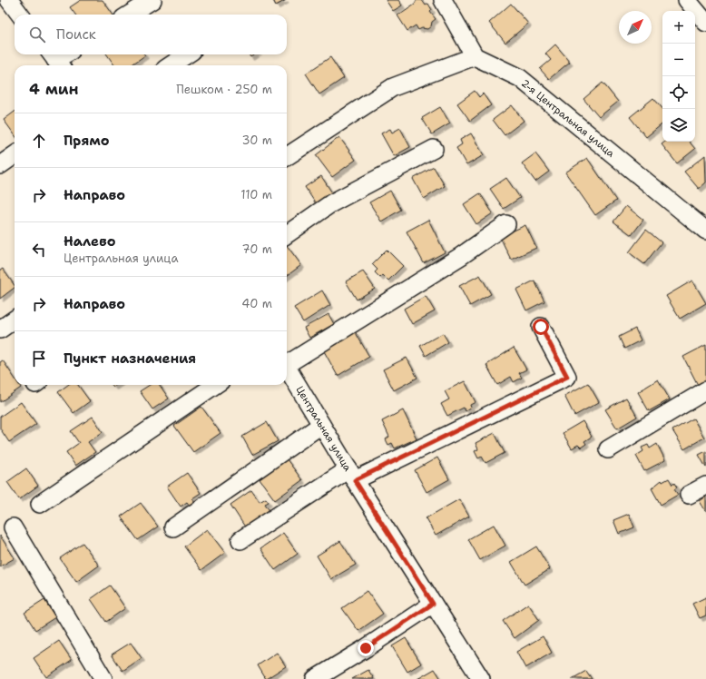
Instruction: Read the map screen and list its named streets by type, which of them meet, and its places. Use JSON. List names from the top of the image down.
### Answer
{
  "streets": {
    "street": ["2-я Центральная улица", "Центральная улица"]
  },
  "north": "top right",
  "page": {
    "map_buttons": ["+", "−"],
    "search": "Поиск",
    "heading": ["4 мин", "Пешком · 250 m"],
    "list": [
      ["Прямо", "30 m"],
      ["Направо", "110 m"],
      ["Налево", "Центральная улица", "70 m"],
      ["Направо", "40 m"],
      "Пункт назначения"
    ]
  }
}
